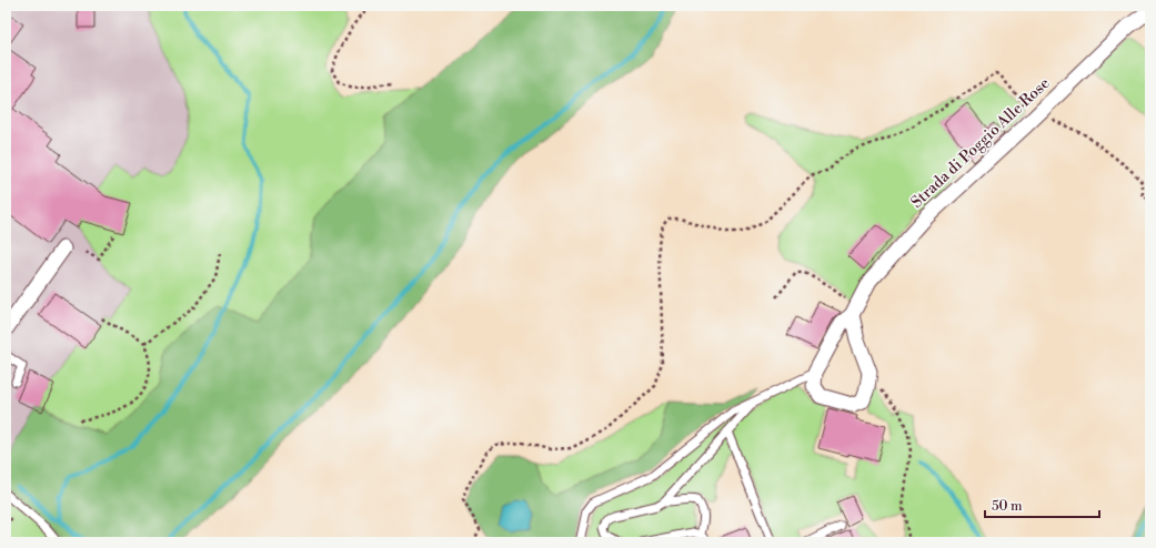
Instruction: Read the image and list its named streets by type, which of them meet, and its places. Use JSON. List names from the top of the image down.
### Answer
{
  "streets": {
    "street": ["Strada di Poggio Alle Rose"]
  },
  "scale_bar": "50 m"
}
